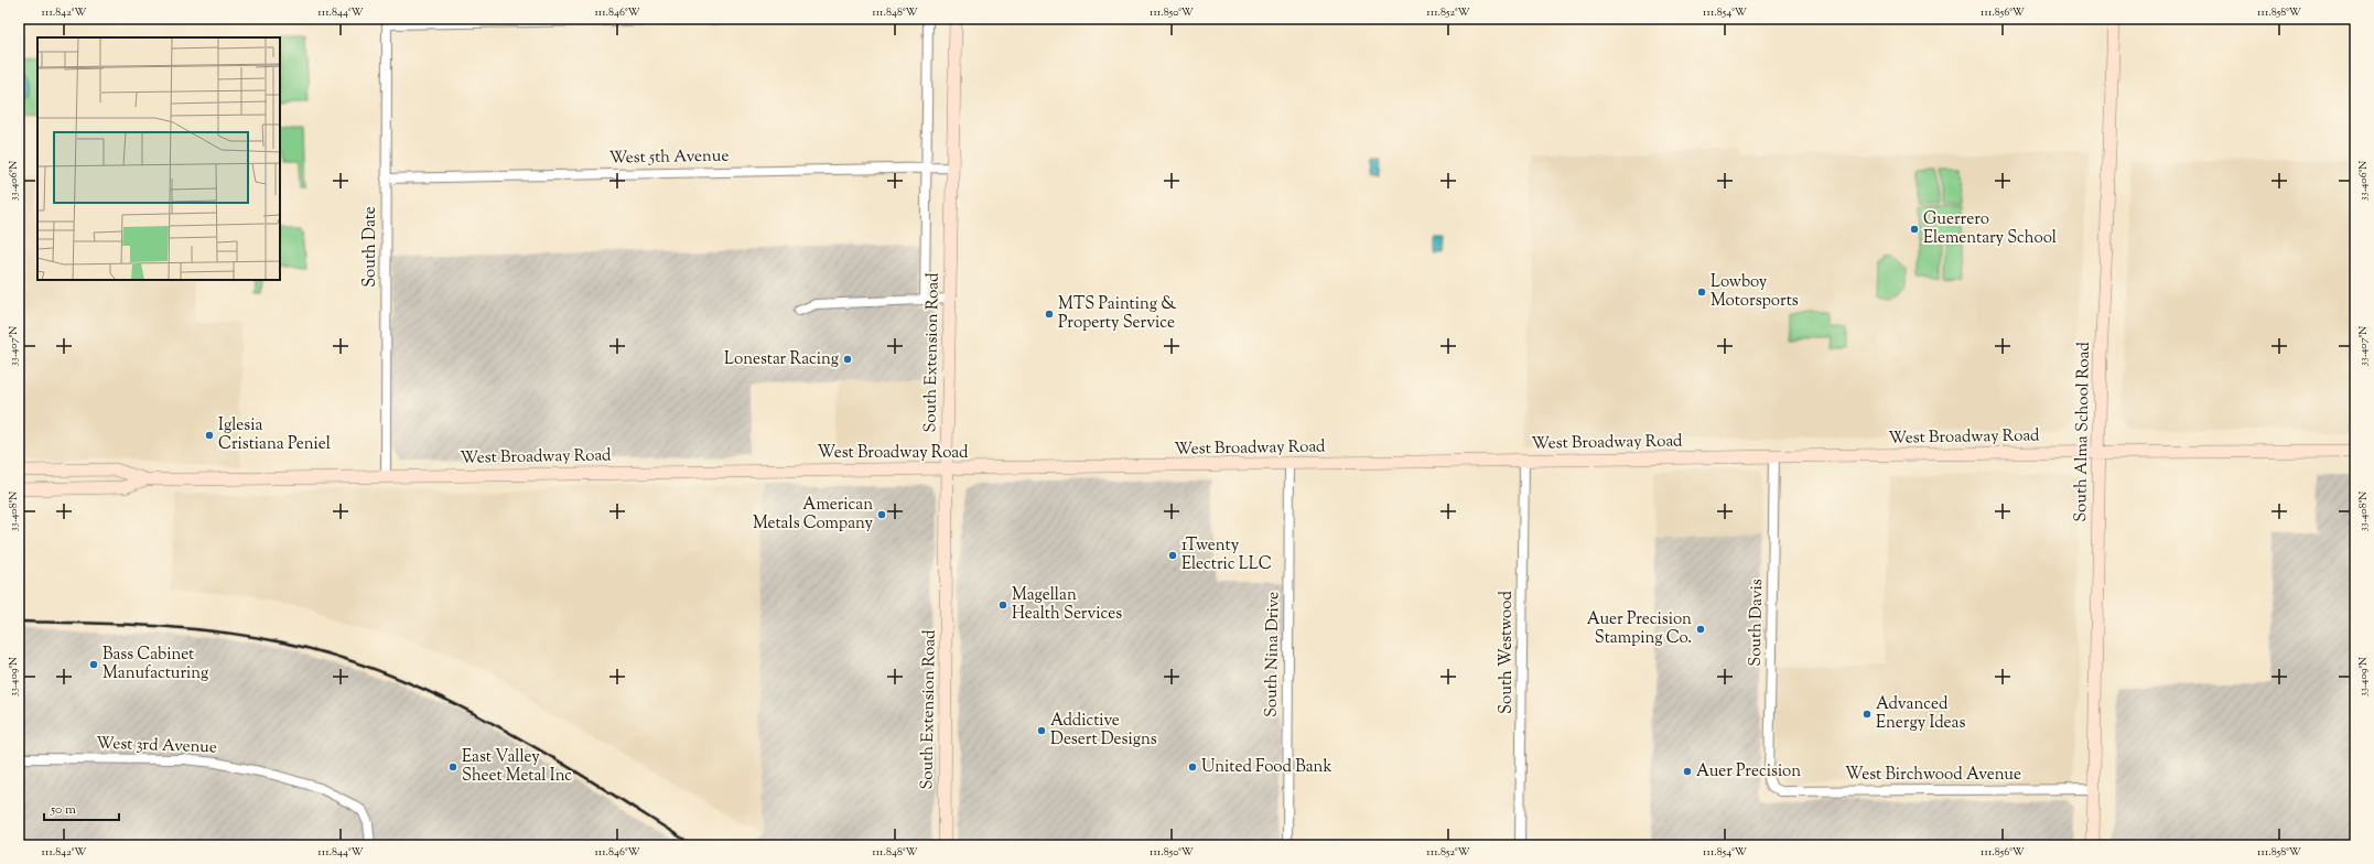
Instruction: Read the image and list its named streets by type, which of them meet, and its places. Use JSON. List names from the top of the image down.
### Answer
{
  "streets": {
    "main road": ["South Extension Road", "South Alma School Road", "West Broadway Road"],
    "street": [
      "West 5th Avenue",
      "South Date",
      "South Davis",
      "South Westwood",
      "South Nina Drive",
      "West 3rd Avenue",
      "West Birchwood Avenue"
    ]
  },
  "crossings": [
    ["West 5th Avenue", "South Date"],
    ["West 5th Avenue", "South Extension Road"],
    ["South Date", "West Broadway Road"],
    ["South Extension Road", "West Broadway Road"],
    ["South Alma School Road", "West Broadway Road"],
    ["South Alma School Road", "West Birchwood Avenue"],
    ["West Broadway Road", "South Davis"],
    ["West Broadway Road", "South Westwood"],
    ["West Broadway Road", "South Nina Drive"],
    ["South Davis", "West Birchwood Avenue"]
  ],
  "places": [
    "Guerrero Elementary School",
    "Lowboy Motorsports",
    "MTS Painting & Property Service",
    "Lonestar Racing",
    "Iglesia Cristiana Peniel",
    "American Metals Company",
    "1Twenty Electric LLC",
    "Magellan Health Services",
    "Auer Precision Stamping Co.",
    "Bass Cabinet Manufacturing",
    "Advanced Energy Ideas",
    "Addictive Desert Designs",
    "East Valley Sheet Metal Inc",
    "United Food Bank",
    "Auer Precision"
  ],
  "scale_bar": "50 m",
  "coordinates": [
    "111.842°W",
    "111.844°W",
    "111.846°W",
    "111.848°W",
    "111.850°W",
    "111.852°W",
    "111.854°W",
    "111.856°W",
    "111.858°W",
    "33.406°N",
    "33.407°N",
    "33.408°N",
    "33.409°N"
  ]
}
